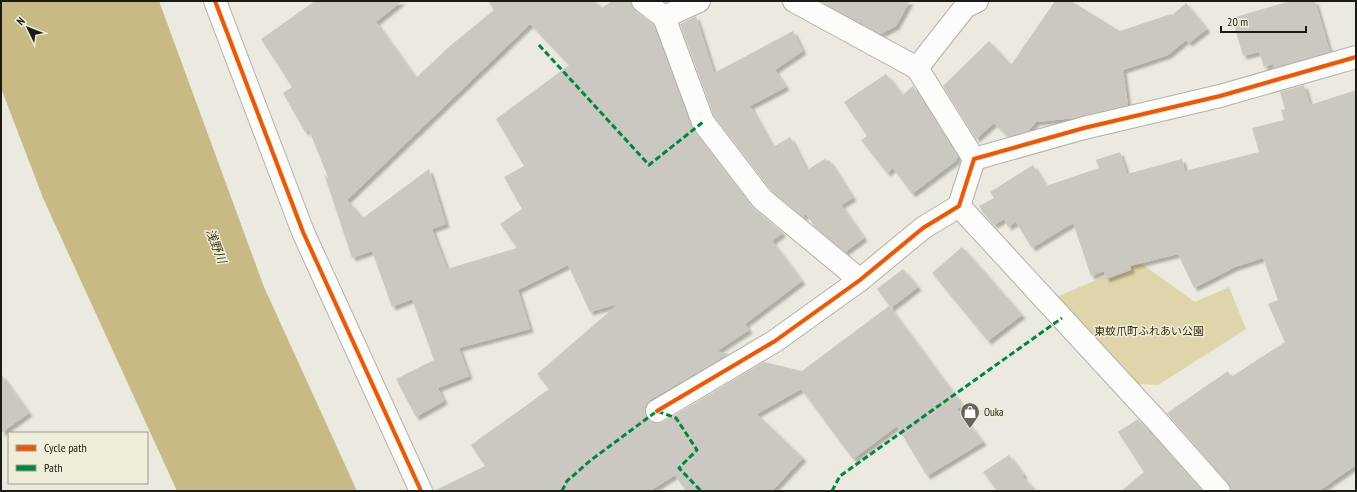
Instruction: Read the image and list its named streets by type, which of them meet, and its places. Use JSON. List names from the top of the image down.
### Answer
{
  "water": ["浅野川"],
  "parks": ["東蚊爪町ふれあい公園"],
  "places": {
    "shop": ["Ouka"]
  },
  "legend": ["Cycle path", "Path"],
  "scale_bar": "20 m",
  "north": "top left"
}
